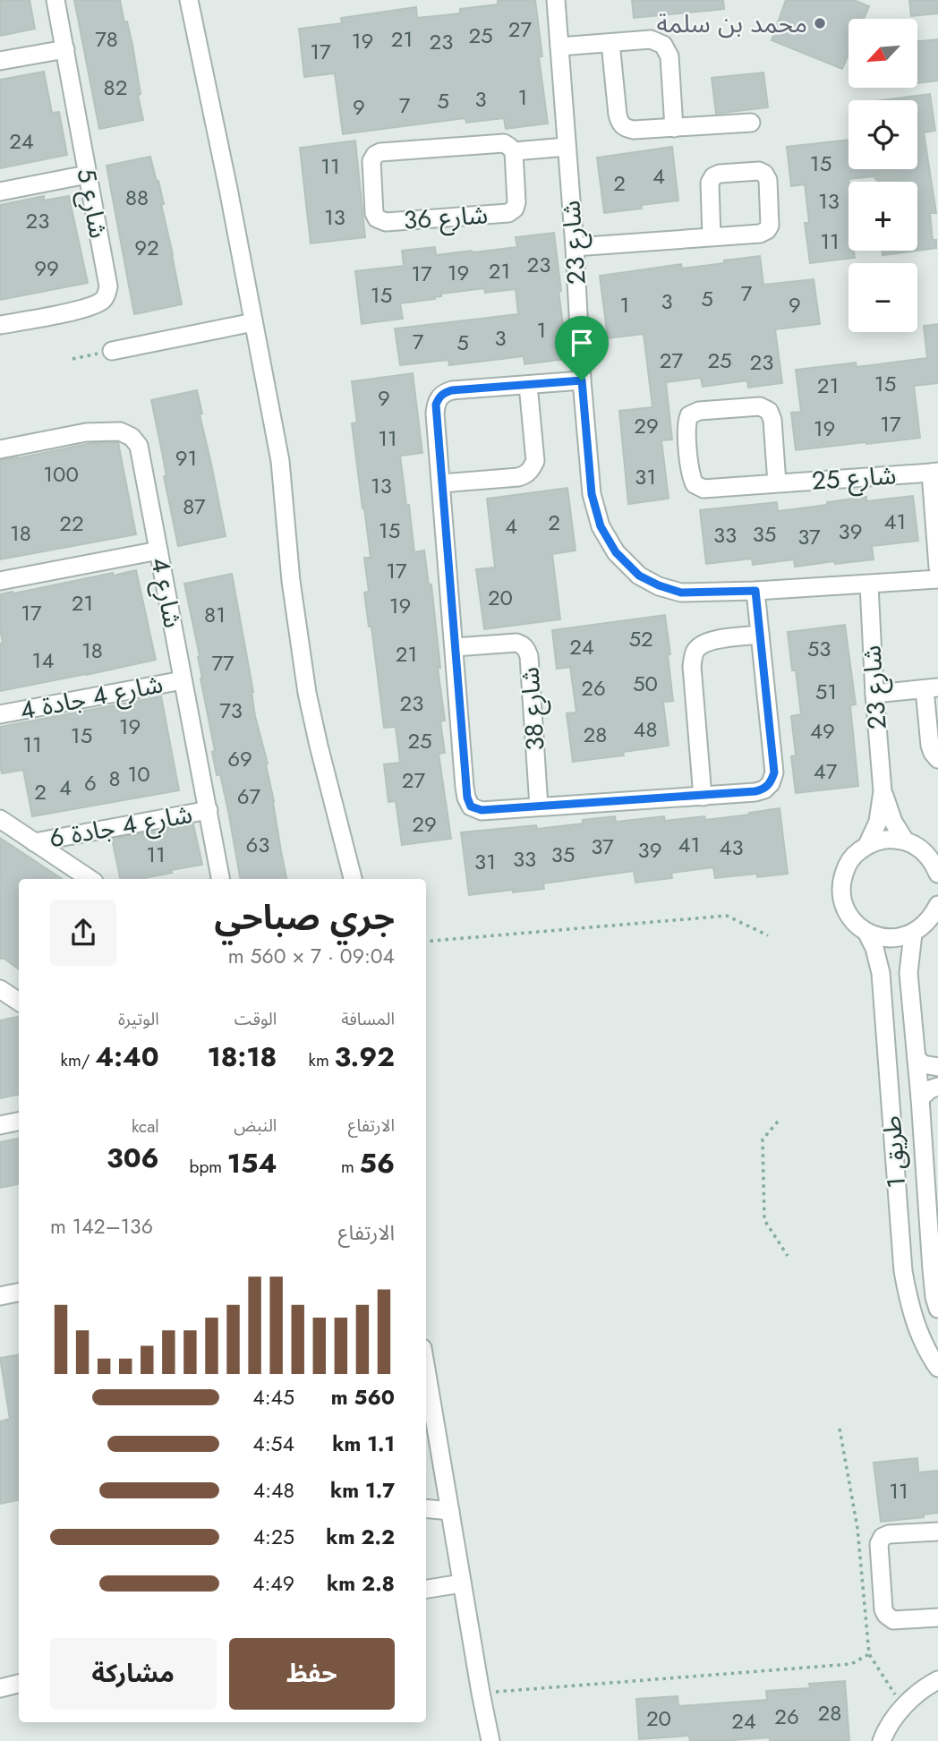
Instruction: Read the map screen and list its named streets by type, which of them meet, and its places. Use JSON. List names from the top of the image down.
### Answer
{
  "streets": {
    "street": [
      "شارع 5",
      "شارع 36",
      "شارع 23",
      "شارع 25",
      "شارع 4",
      "شارع 4 جادة 4",
      "شارع 38",
      "شارع 4 جادة 6",
      "طريق 1"
    ]
  },
  "crossings": [
    ["شارع 36", "شارع 23"],
    ["شارع 23", "طريق 1"],
    ["شارع 4", "شارع 4 جادة 4"],
    ["شارع 4", "شارع 4 جادة 6"]
  ],
  "places": ["محمد بن سلمة"],
  "house_numbers": [
    "27",
    "25",
    "78",
    "21",
    "19",
    "23",
    "17",
    "82",
    "1",
    "3",
    "5",
    "7",
    "9",
    "24",
    "15",
    "11",
    "4",
    "2",
    "88",
    "13",
    "13",
    "23",
    "11",
    "92",
    "23",
    "99",
    "21",
    "19",
    "17",
    "7",
    "15",
    "5",
    "3",
    "1",
    "9",
    "1",
    "3",
    "7",
    "5",
    "27",
    "25",
    "23",
    "15",
    "21",
    "9",
    "17",
    "29",
    "19",
    "11",
    "91",
    "100",
    "31",
    "13",
    "87",
    "41",
    "2",
    "22",
    "4",
    "15",
    "39",
    "18",
    "35",
    "33",
    "37",
    "17",
    "20",
    "21",
    "19",
    "17",
    "81",
    "52",
    "24",
    "53",
    "18",
    "21",
    "14",
    "77",
    "50",
    "26",
    "51",
    "23",
    "73",
    "19",
    "48",
    "49",
    "28",
    "15",
    "25",
    "11",
    "69",
    "47",
    "10",
    "8",
    "27",
    "6",
    "4",
    "2",
    "67",
    "29",
    "63",
    "41",
    "37",
    "43",
    "39",
    "11",
    "35",
    "33",
    "31",
    "11",
    "28",
    "26",
    "20",
    "24"
  ],
  "north": "bottom left",
  "page": {
    "map_buttons": ["+", "−"],
    "heading": ["جري صباحي", "09:04 · 7 × 560 m"],
    "stats": [
      ["المسافة", "3.92 km"],
      ["الوقت", "18:18"],
      ["الوتيرة", "4:40 /km"],
      ["الارتفاع", "56 m"],
      ["النبض", "154 bpm"],
      ["kcal", "306"]
    ],
    "chart": ["الارتفاع", "136–142 m"],
    "list": [
      {
        "name": "560 m",
        "note": "4:45"
      },
      {
        "name": "1.1 km",
        "note": "4:54"
      },
      {
        "name": "1.7 km",
        "note": "4:48"
      },
      {
        "name": "2.2 km",
        "note": "4:25"
      },
      {
        "name": "2.8 km",
        "note": "4:49"
      }
    ],
    "buttons": ["حفظ", "مشاركة"]
  }
}
